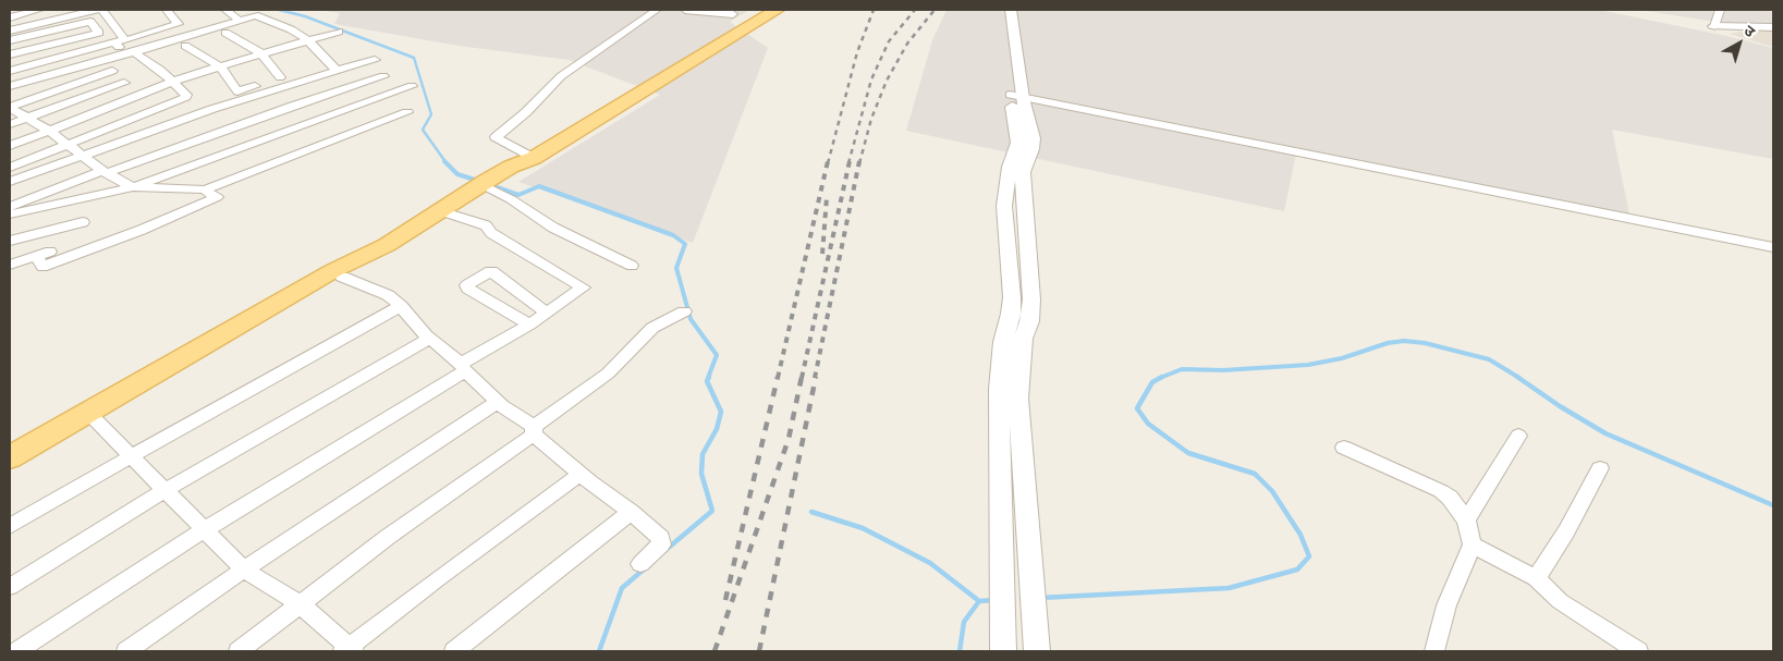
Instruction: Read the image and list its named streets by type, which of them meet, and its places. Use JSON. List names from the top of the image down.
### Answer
{
  "north": "top right"
}
